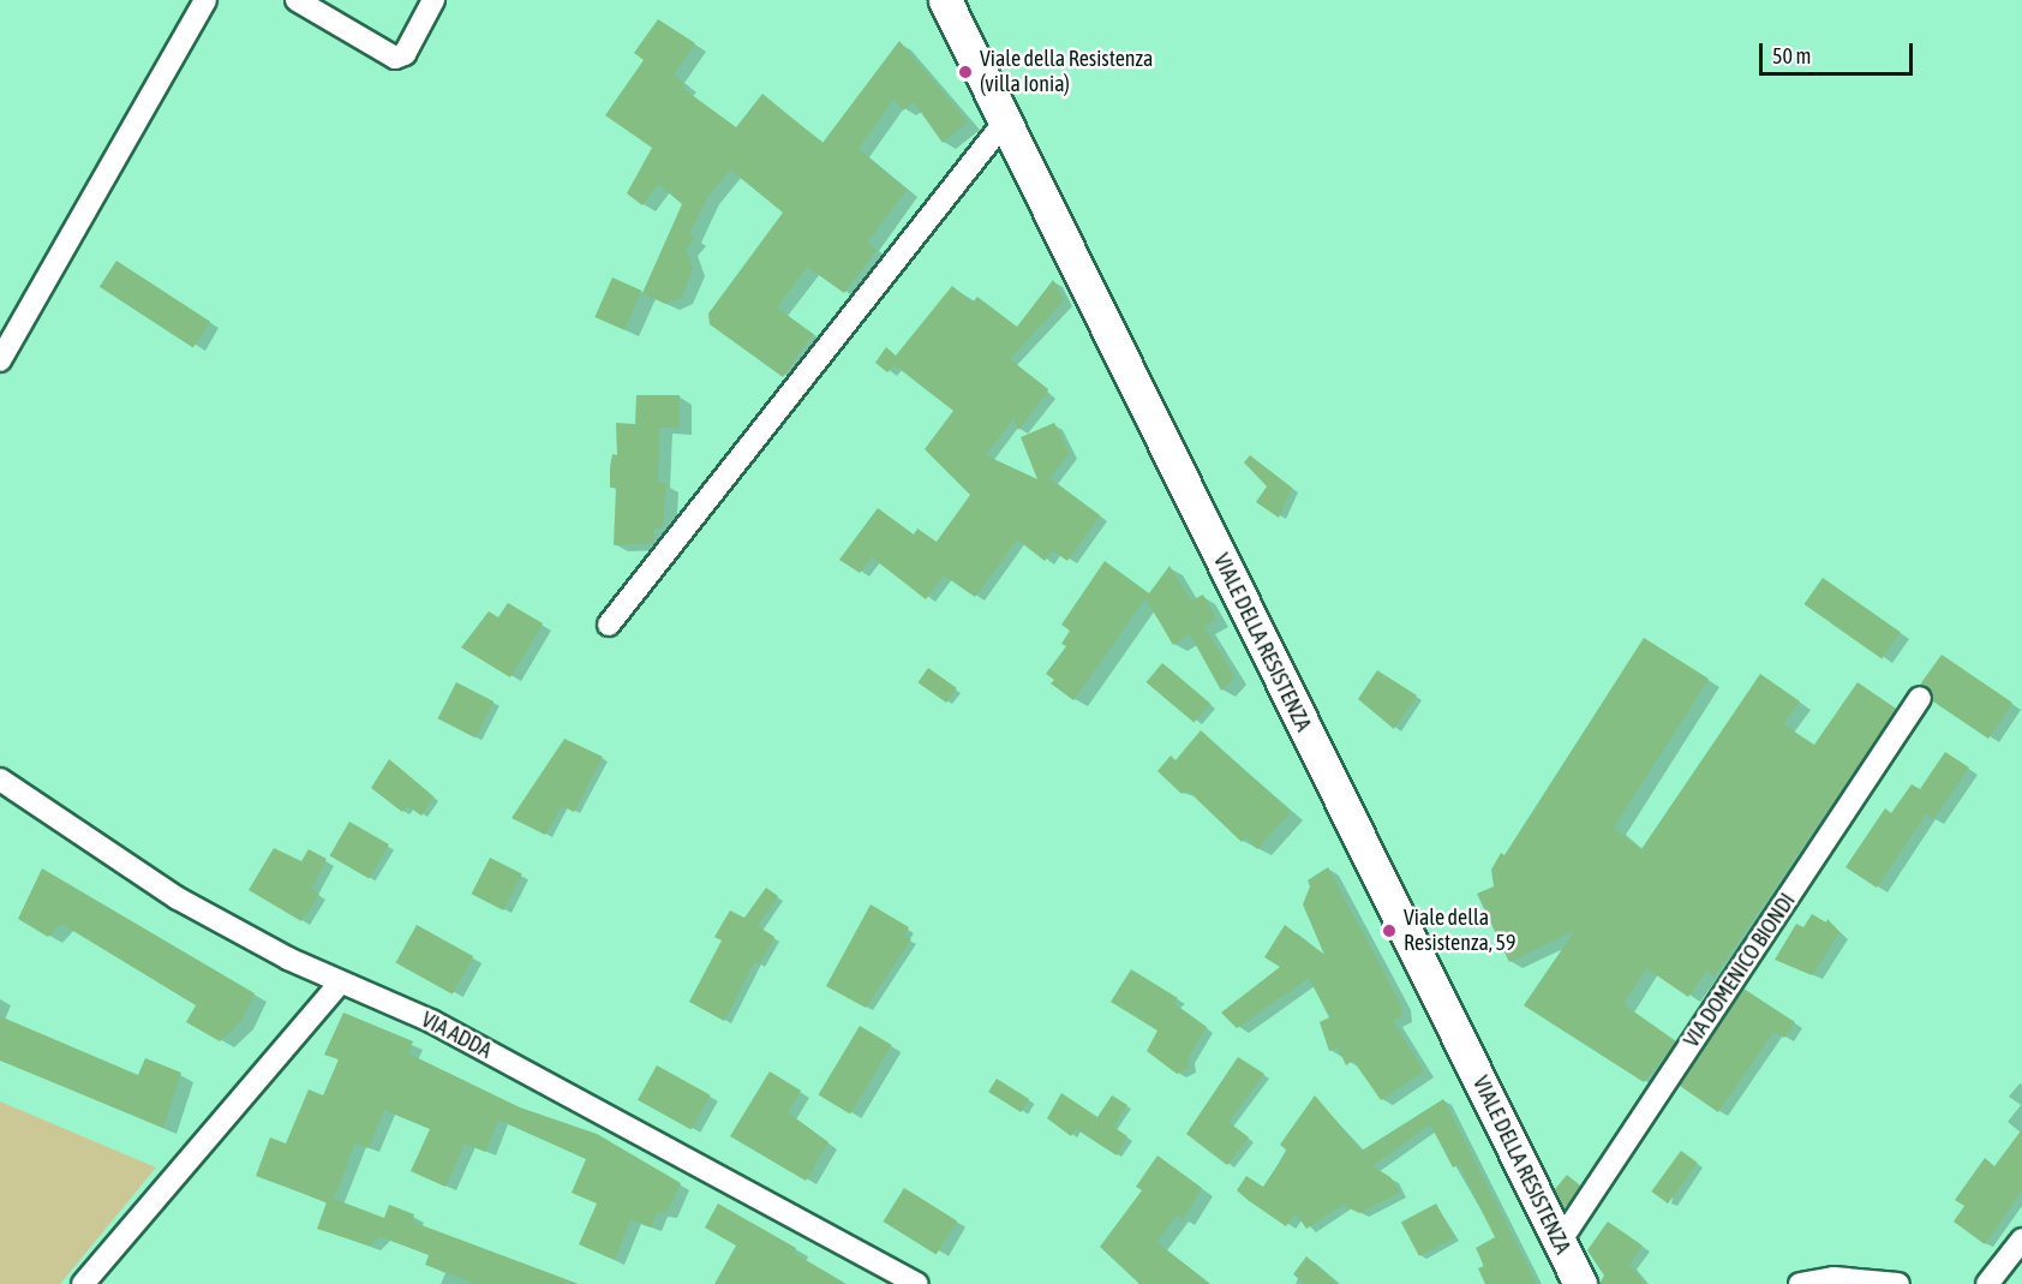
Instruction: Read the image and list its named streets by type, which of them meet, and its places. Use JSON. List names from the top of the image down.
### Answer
{
  "streets": {
    "main road": ["VIALE DELLA RESISTENZA"],
    "street": ["VIA DOMENICO BIONDI", "VIA ADDA"]
  },
  "crossings": [
    ["VIALE DELLA RESISTENZA", "VIA DOMENICO BIONDI"]
  ],
  "places": ["Viale della Resistenza (villa Ionia)", "Viale della Resistenza, 59"],
  "scale_bar": "50 m"
}
